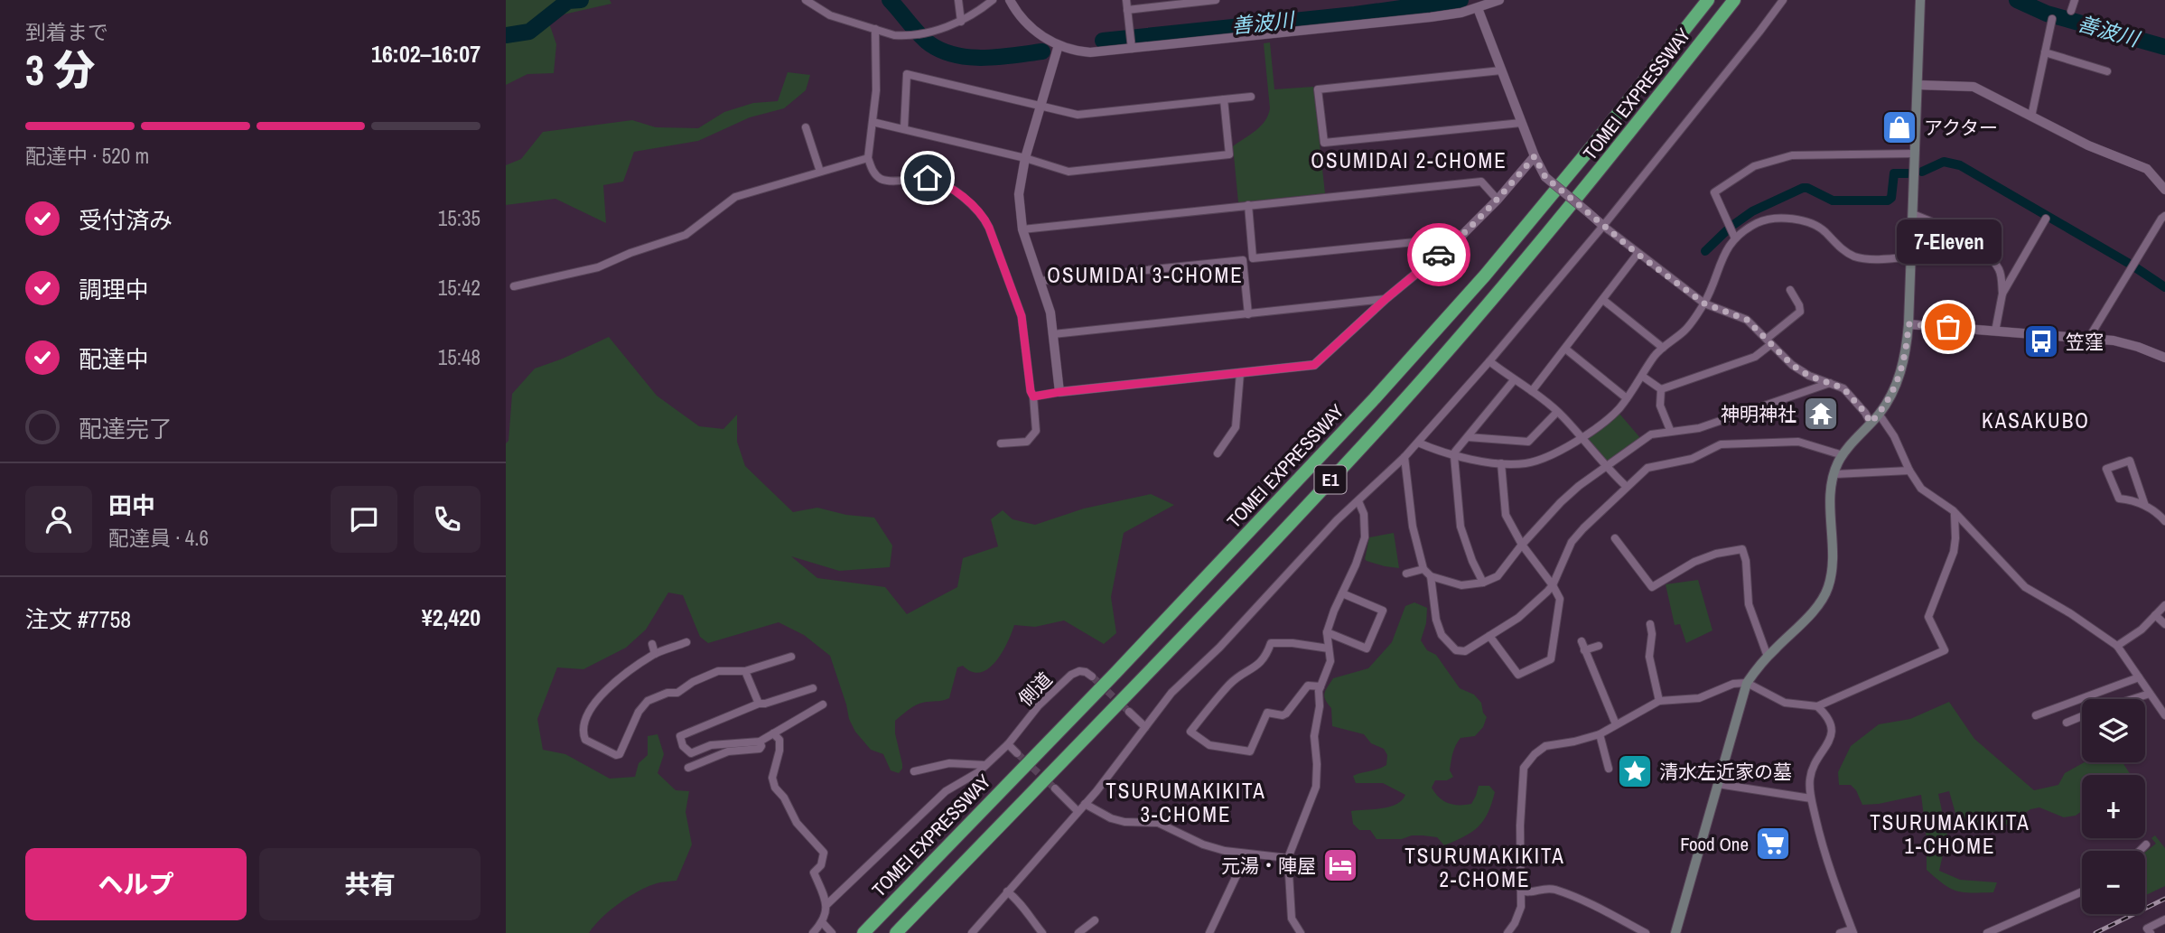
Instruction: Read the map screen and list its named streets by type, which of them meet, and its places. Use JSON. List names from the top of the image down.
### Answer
{
  "streets": {
    "highway": ["TOMEI EXPRESSWAY", "E1"],
    "street": ["側道"]
  },
  "districts": [
    "OSUMIDAI 2-CHOME",
    "OSUMIDAI 3-CHOME",
    "KASAKUBO",
    "TSURUMAKIKITA 3-CHOME",
    "TSURUMAKIKITA 1-CHOME",
    "TSURUMAKIKITA 2-CHOME"
  ],
  "water": ["善波川"],
  "places": {
    "shop": ["アクター"],
    "other": ["7-Eleven"],
    "bus stop": ["笠窪"],
    "temple": ["神明神社"],
    "place": ["清水左近家の墓"],
    "supermarket": ["Food One"],
    "hotel": ["元湯・陣屋"]
  },
  "page": {
    "heading": ["3 分", "到着まで", "16:02–16:07"],
    "panel": [
      "田中",
      "配達員 · 4.6",
      "注文 #7758",
      "¥2,420"
    ],
    "bar": "配達中 · 520 m",
    "list": [
      ["受付済み", "15:35"],
      ["調理中", "15:42"],
      ["配達中", "15:48"],
      "配達完了"
    ],
    "bubble": "7-Eleven",
    "map_buttons": ["+", "−"],
    "buttons": ["ヘルプ", "共有"]
  }
}
